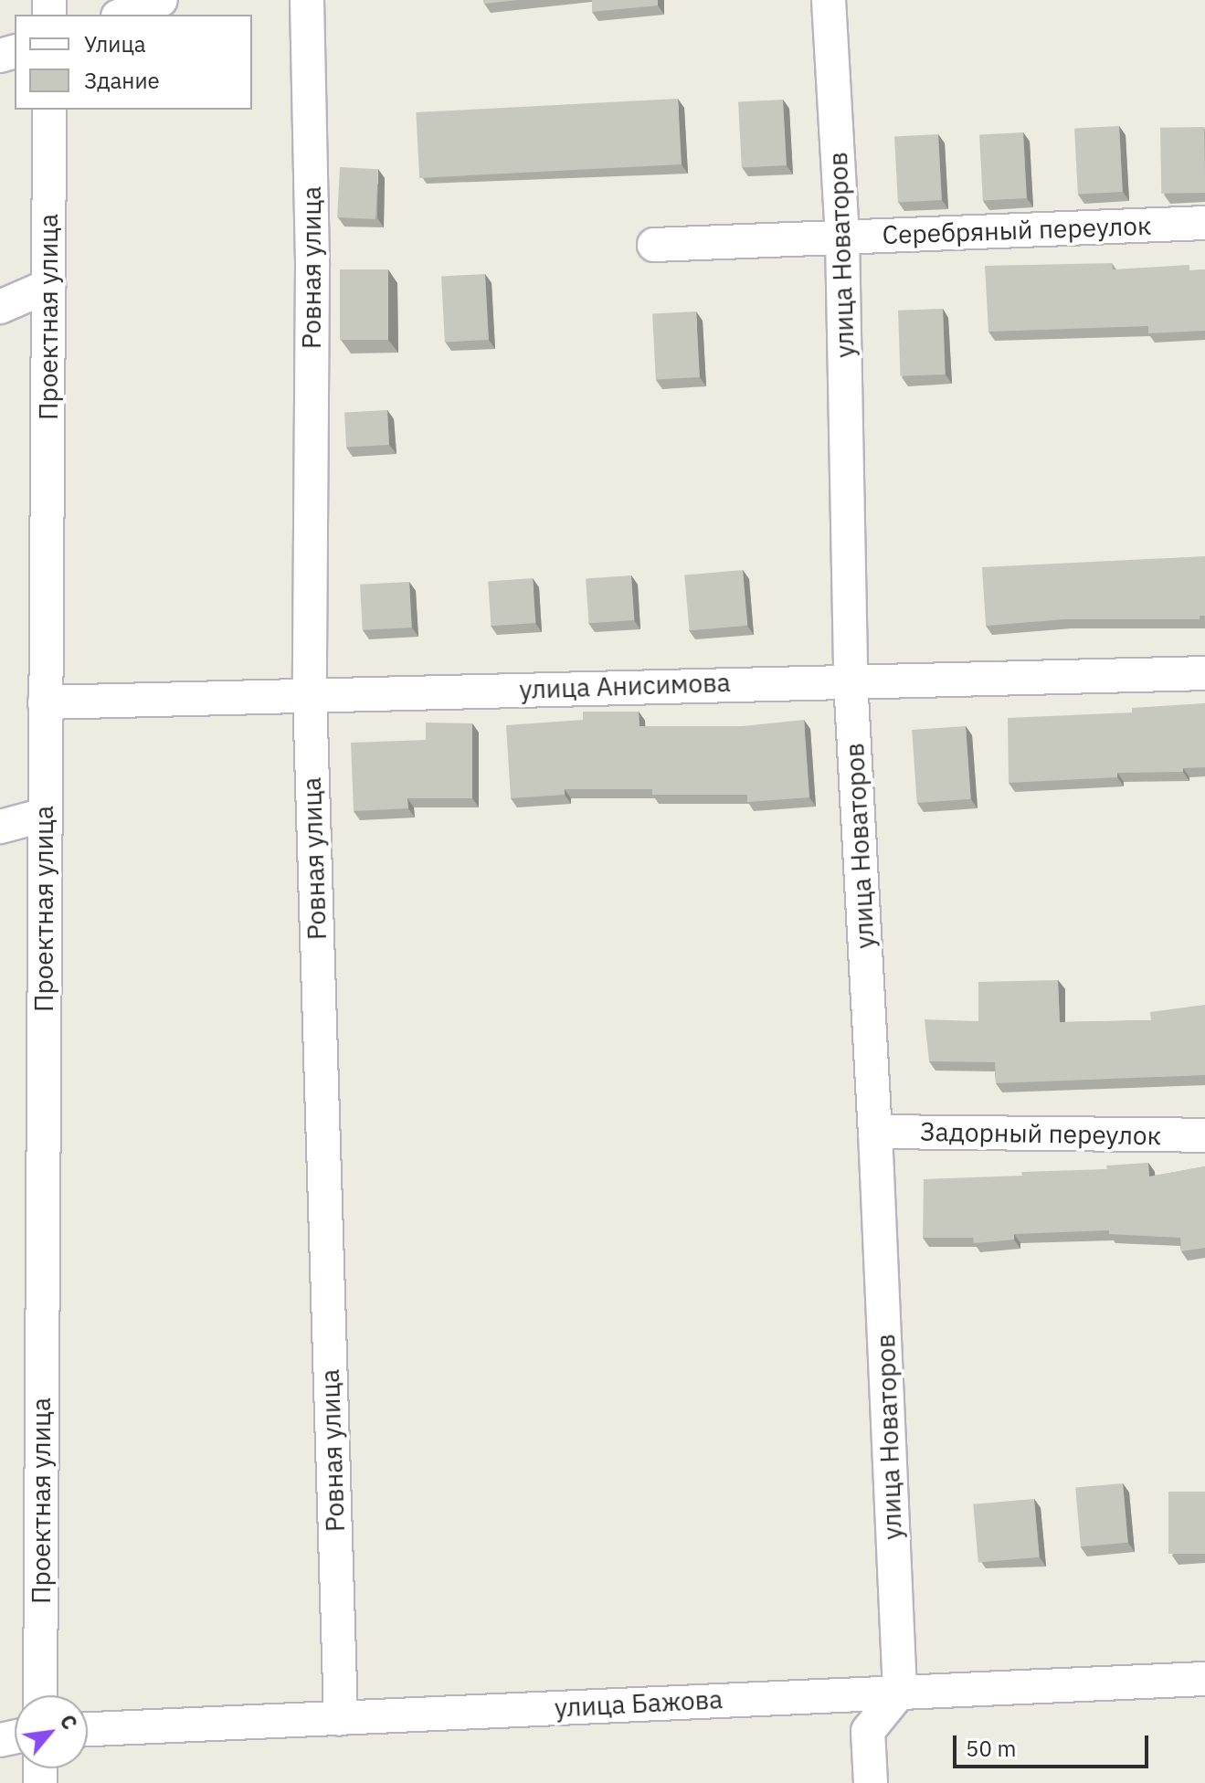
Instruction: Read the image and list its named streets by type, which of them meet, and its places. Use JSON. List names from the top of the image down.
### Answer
{
  "streets": {
    "street": [
      "Серебряный переулок",
      "улица Новаторов",
      "Ровная улица",
      "Проектная улица",
      "улица Анисимова",
      "Задорный переулок",
      "улица Бажова"
    ]
  },
  "crossings": [
    ["Серебряный переулок", "улица Новаторов"],
    ["улица Новаторов", "улица Анисимова"],
    ["улица Новаторов", "Задорный переулок"],
    ["улица Новаторов", "улица Бажова"],
    ["Ровная улица", "улица Анисимова"],
    ["Ровная улица", "улица Бажова"],
    ["Проектная улица", "улица Анисимова"]
  ],
  "legend": ["Улица", "Здание"],
  "scale_bar": "50 m",
  "north": "top right"
}
